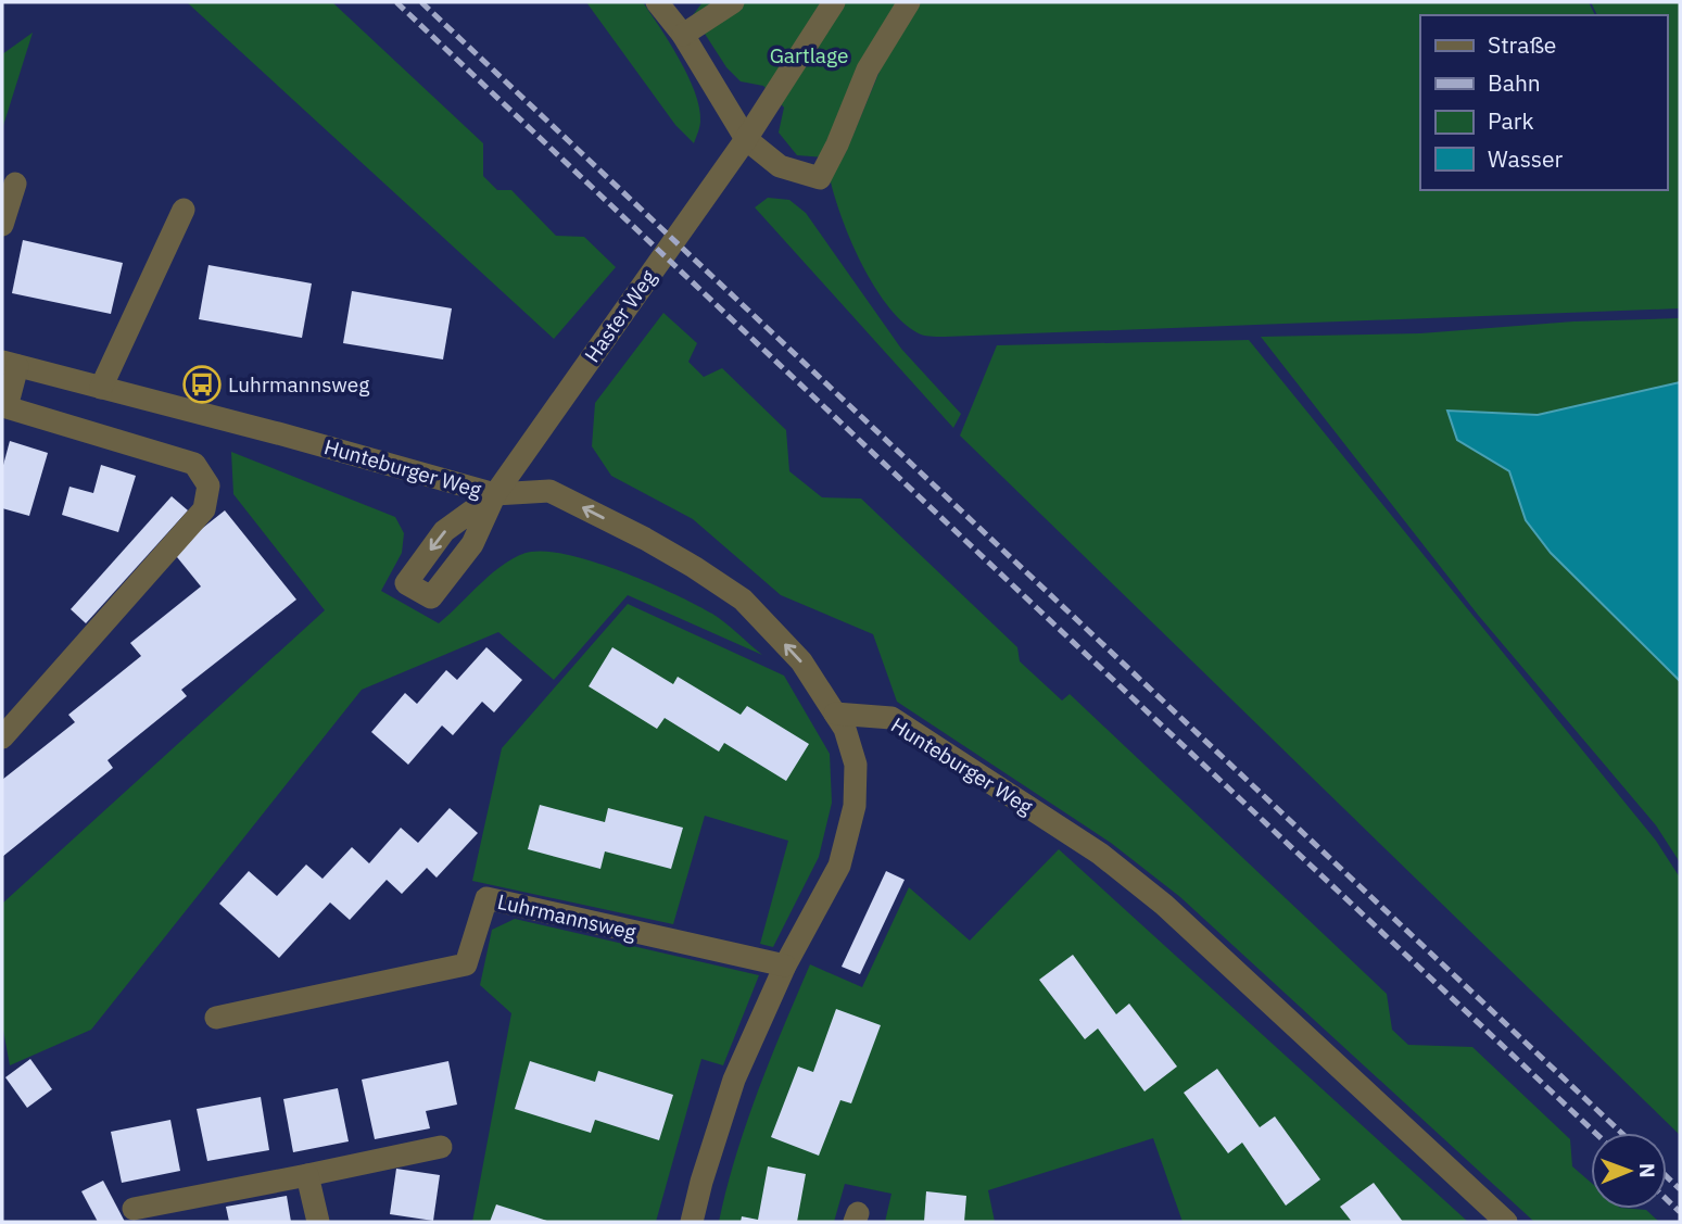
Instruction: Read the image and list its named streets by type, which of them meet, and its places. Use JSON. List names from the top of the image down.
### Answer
{
  "streets": {
    "street": ["Haster Weg", "Hunteburger Weg", "Luhrmannsweg"]
  },
  "crossings": [
    ["Haster Weg", "Hunteburger Weg"]
  ],
  "parks": ["Gartlage"],
  "places": {
    "bus stop": ["Luhrmannsweg"]
  },
  "legend": [
    "Straße",
    "Bahn",
    "Park",
    "Wasser"
  ],
  "north": "right"
}
